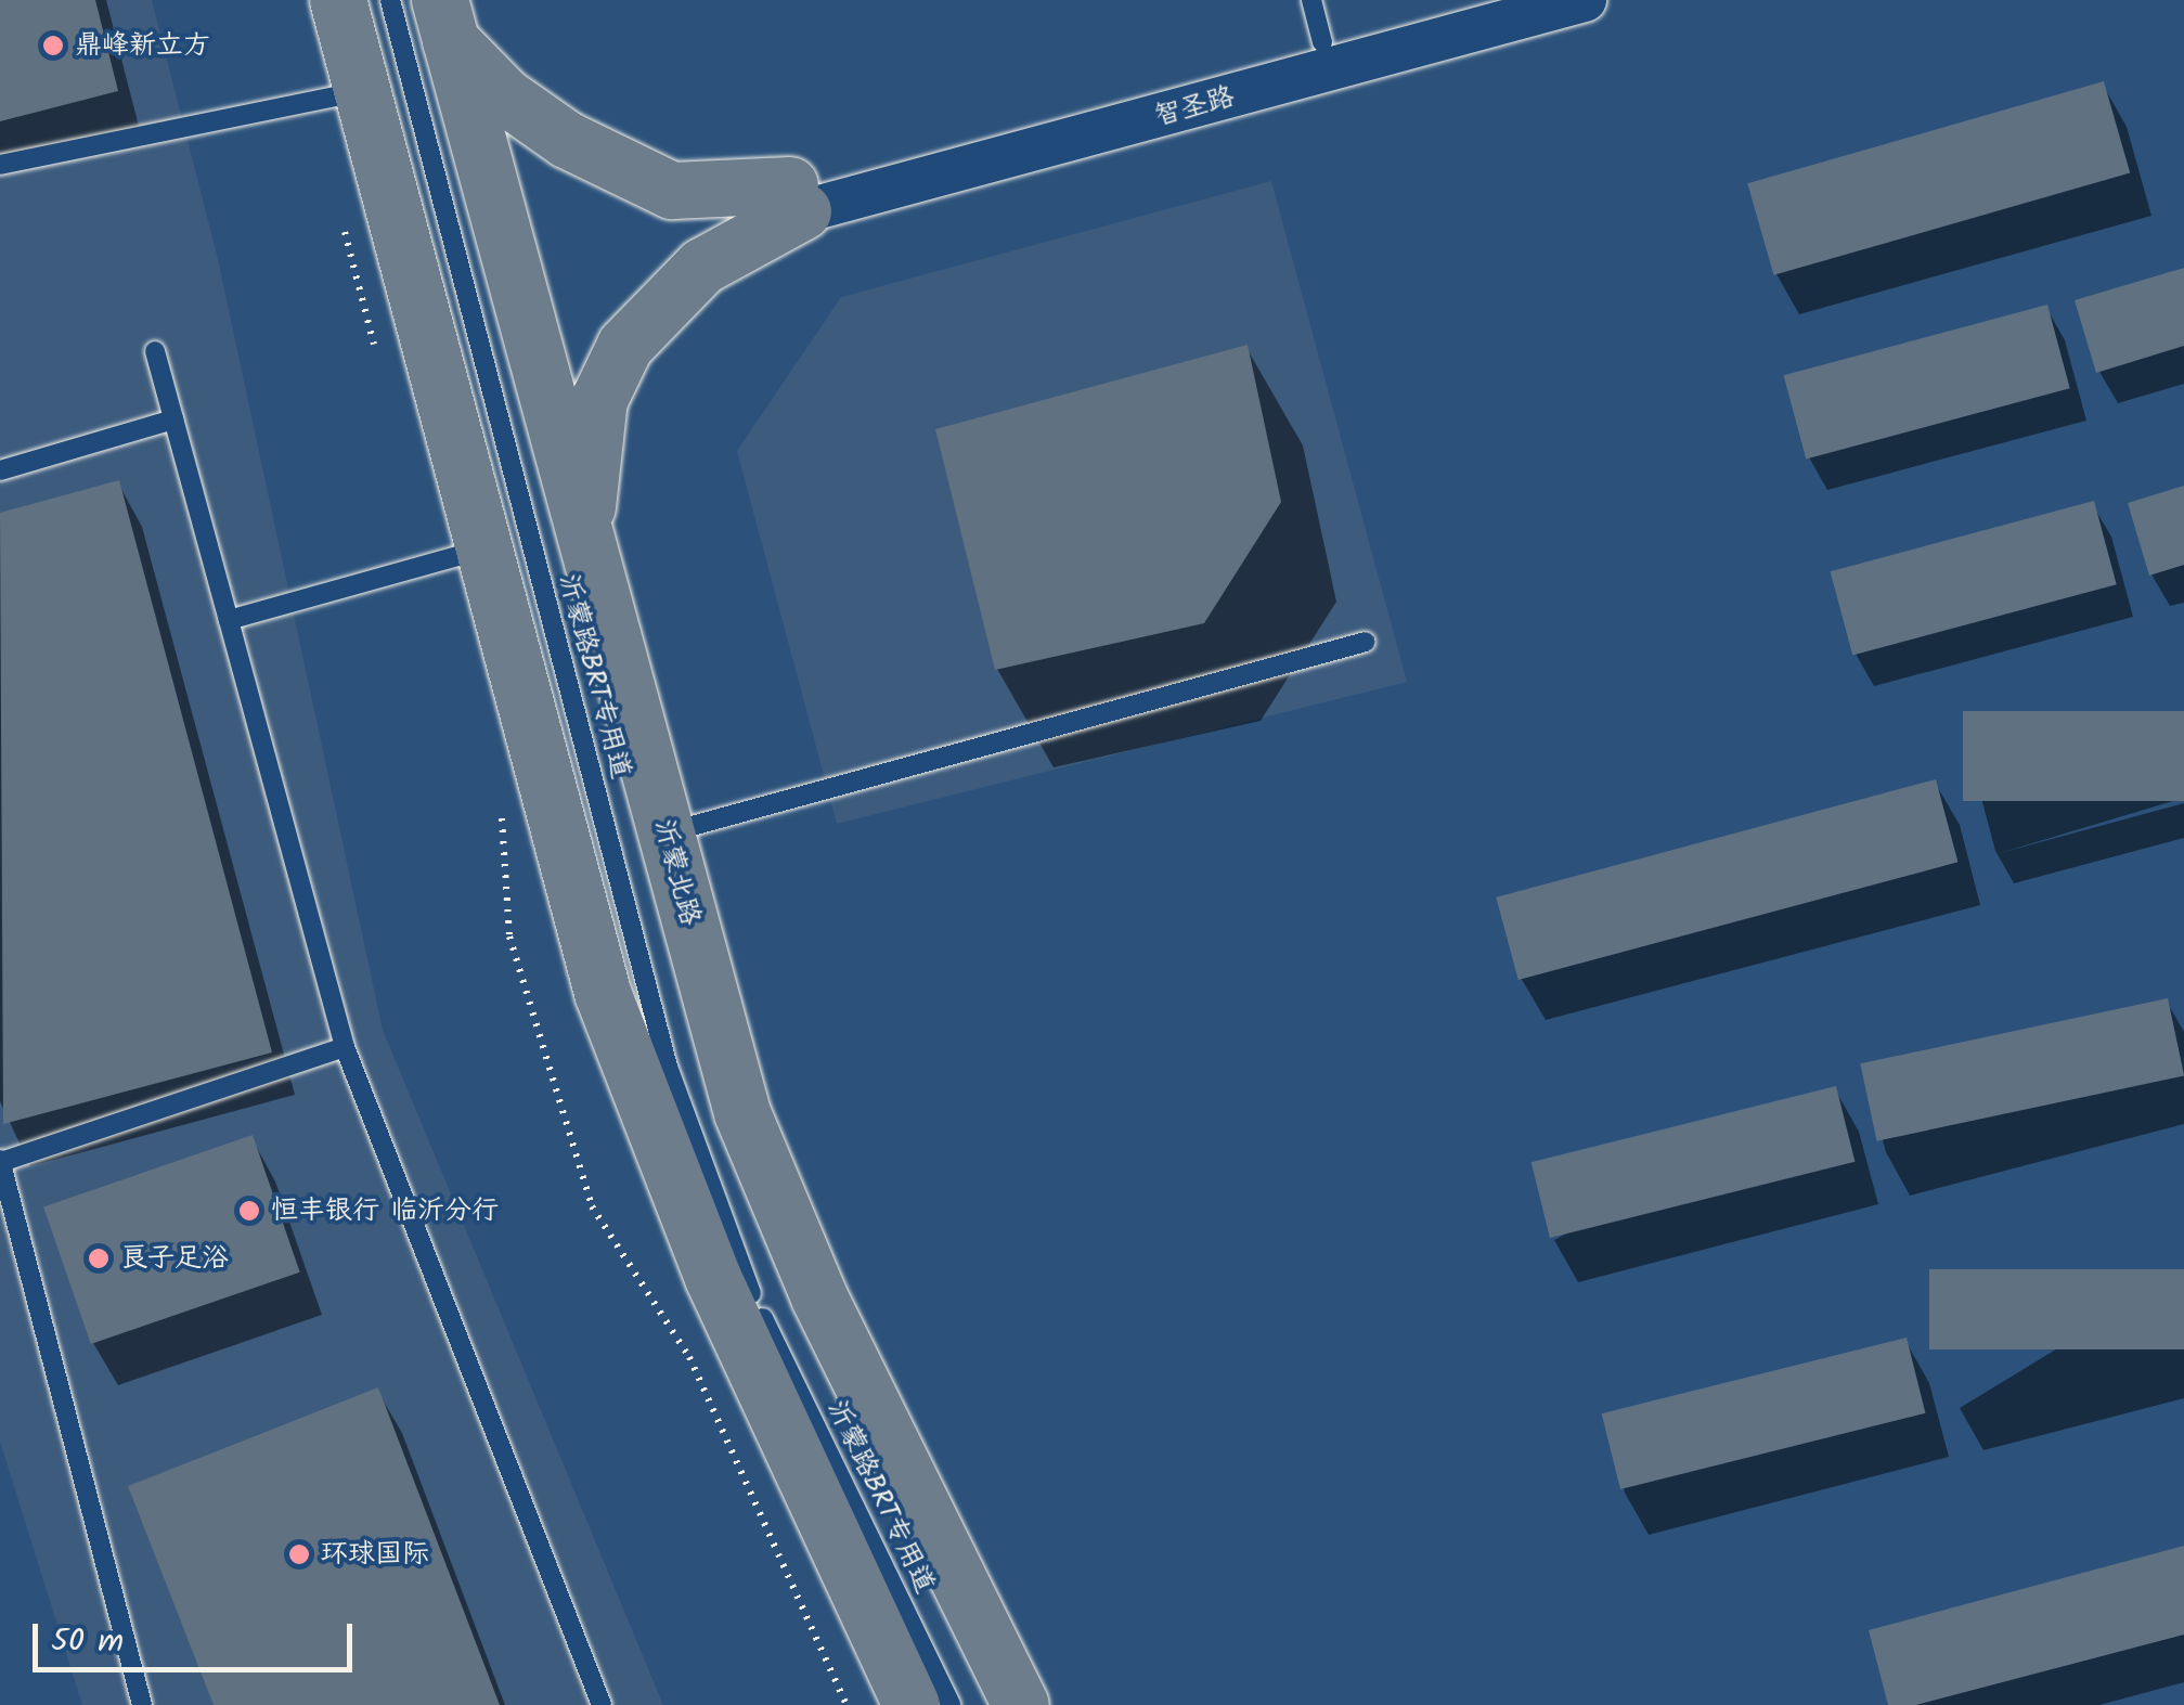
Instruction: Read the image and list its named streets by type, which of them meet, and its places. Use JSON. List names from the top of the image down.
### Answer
{
  "streets": {
    "main road": ["沂蒙北路"],
    "street": ["智圣路"],
    "lane": ["沂蒙路BRT专用道"]
  },
  "places": [
    "鼎峰新立方",
    "恒丰银行 临沂分行",
    "良子足浴",
    "环球国际"
  ],
  "scale_bar": "50 m"
}
